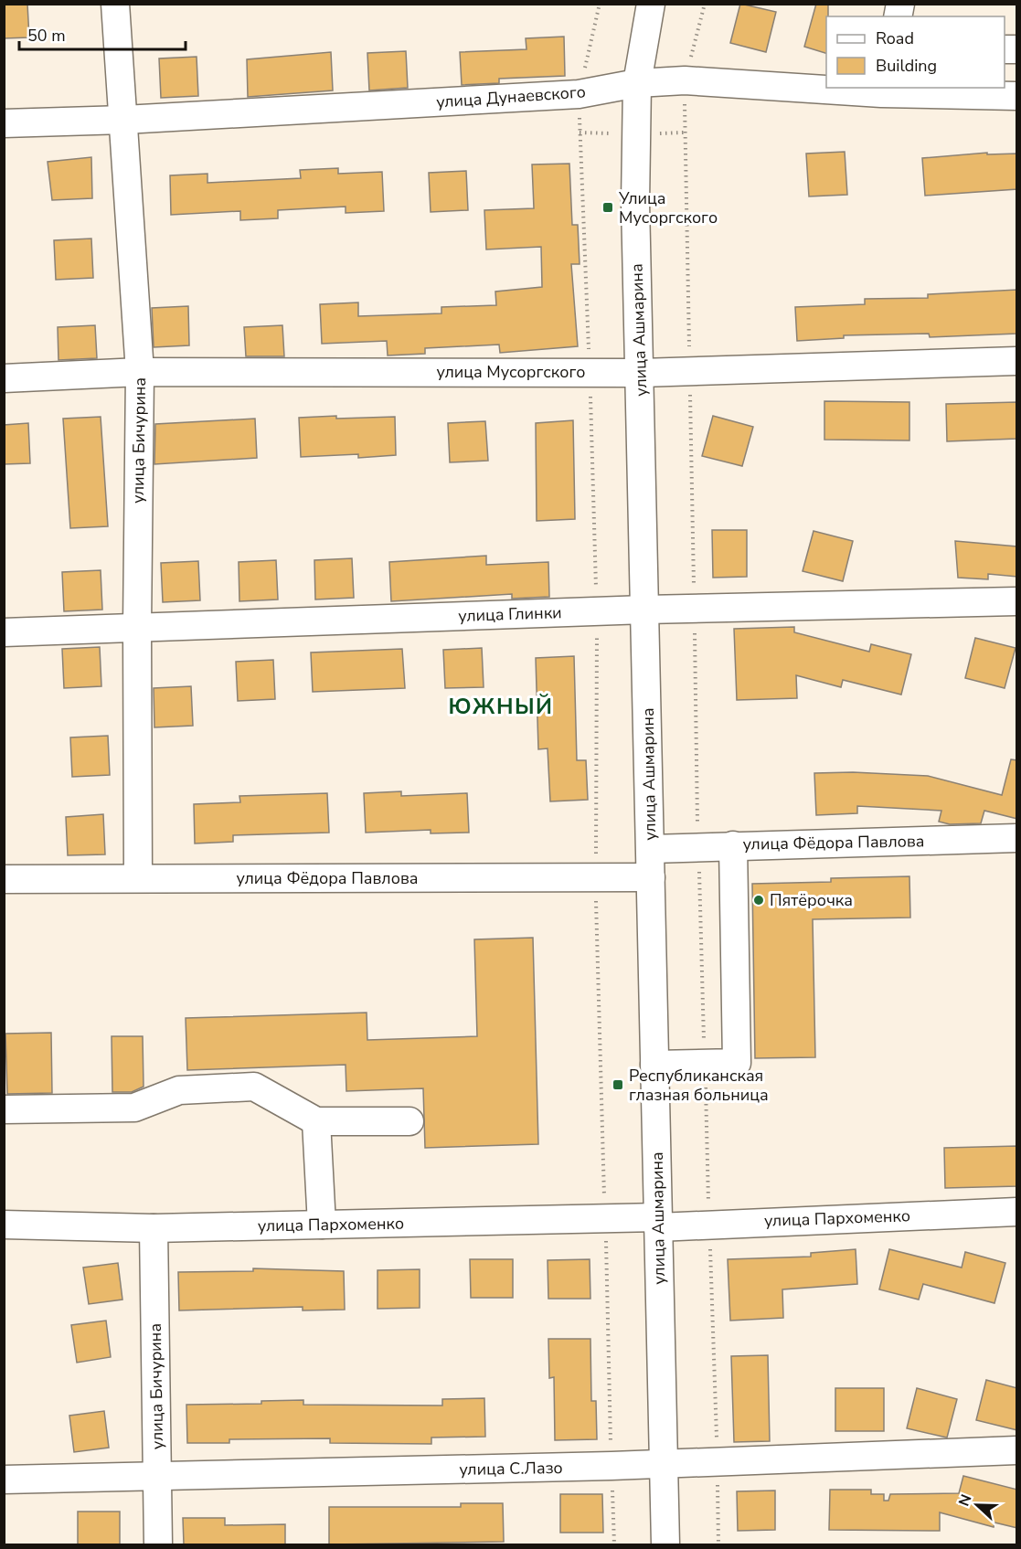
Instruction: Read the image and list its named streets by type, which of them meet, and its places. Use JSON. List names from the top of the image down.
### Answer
{
  "streets": {
    "street": [
      "улица Дунаевского",
      "улица Ашмарина",
      "улица Мусоргского",
      "улица Бичурина",
      "улица Глинки",
      "улица Фёдора Павлова",
      "улица Пархоменко",
      "улица С.Лазо"
    ]
  },
  "crossings": [
    ["улица Дунаевского", "улица Ашмарина"],
    ["улица Дунаевского", "улица Бичурина"],
    ["улица Ашмарина", "улица Мусоргского"],
    ["улица Ашмарина", "улица Глинки"],
    ["улица Ашмарина", "улица Фёдора Павлова"],
    ["улица Ашмарина", "улица Пархоменко"],
    ["улица Ашмарина", "улица С.Лазо"],
    ["улица Мусоргского", "улица Бичурина"],
    ["улица Бичурина", "улица Глинки"],
    ["улица Бичурина", "улица Фёдора Павлова"],
    ["улица Бичурина", "улица Пархоменко"],
    ["улица Бичурина", "улица С.Лазо"]
  ],
  "districts": ["ЮЖНЫЙ"],
  "places": {
    "transit": ["Улица Мусоргского", "Республиканская глазная больница"],
    "other": ["Пятёрочка"]
  },
  "legend": ["Road", "Building"],
  "scale_bar": "50 m",
  "north": "left"
}
